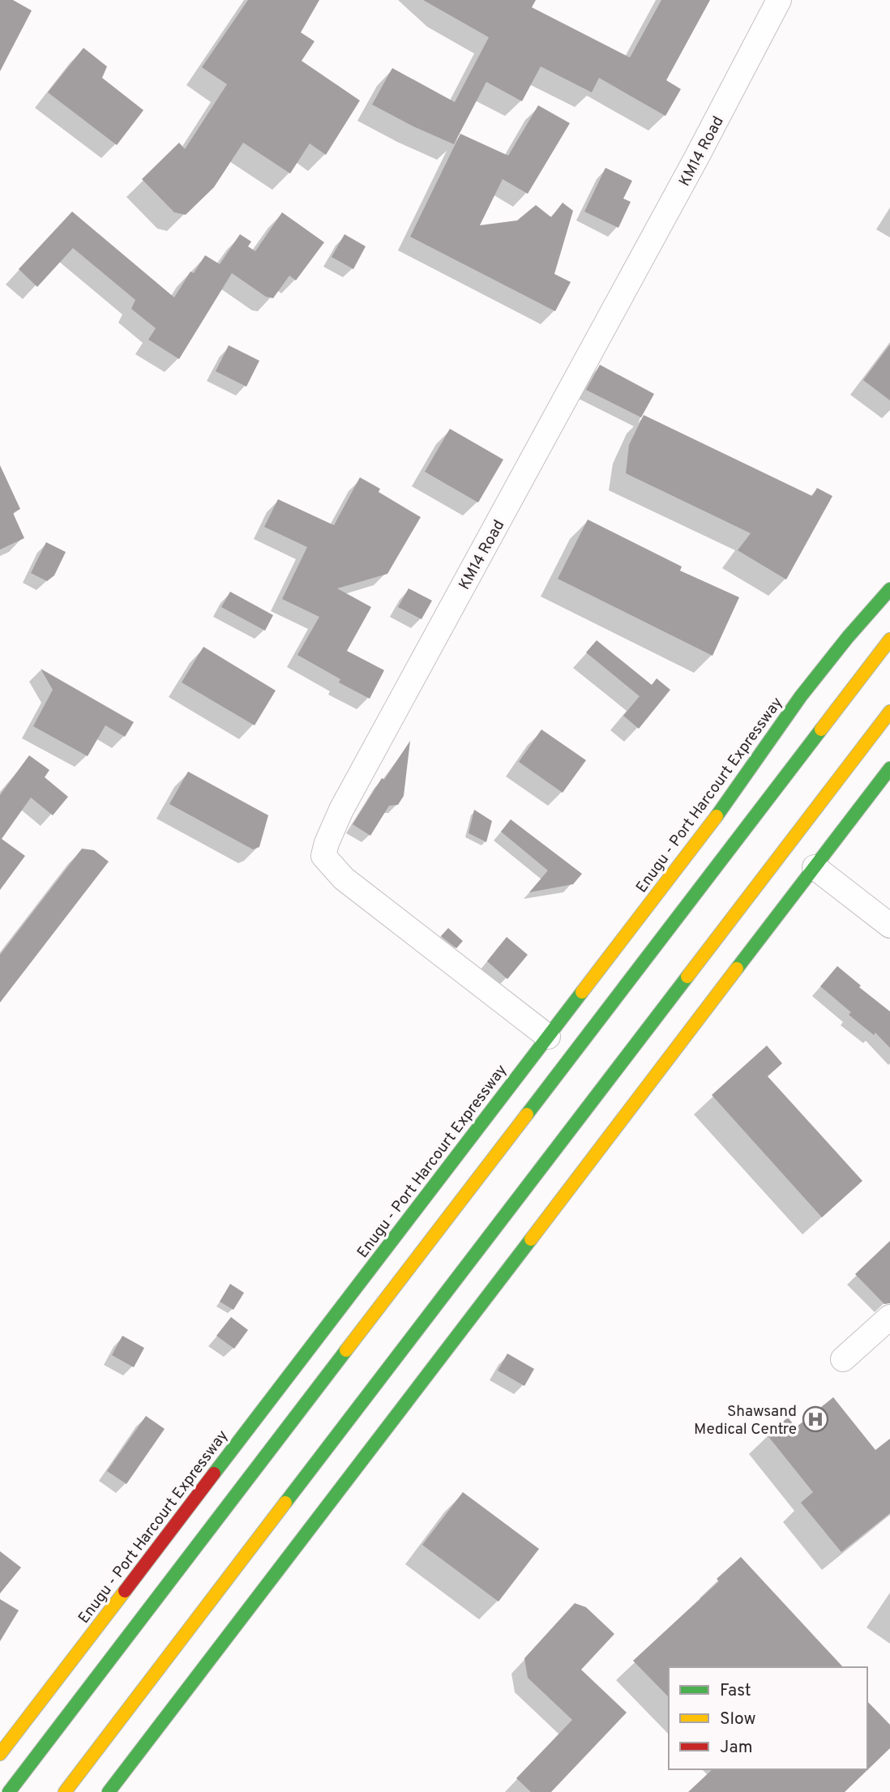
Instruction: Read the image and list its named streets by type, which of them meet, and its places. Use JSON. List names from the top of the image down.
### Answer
{
  "streets": {
    "main road": ["Enugu - Port Harcourt Expressway"],
    "street": ["KM14 Road"]
  },
  "crossings": [
    ["KM14 Road", "Enugu - Port Harcourt Expressway"]
  ],
  "places": {
    "hospital": ["Shawsand Medical Centre"]
  },
  "legend": ["Fast", "Slow", "Jam"]
}
